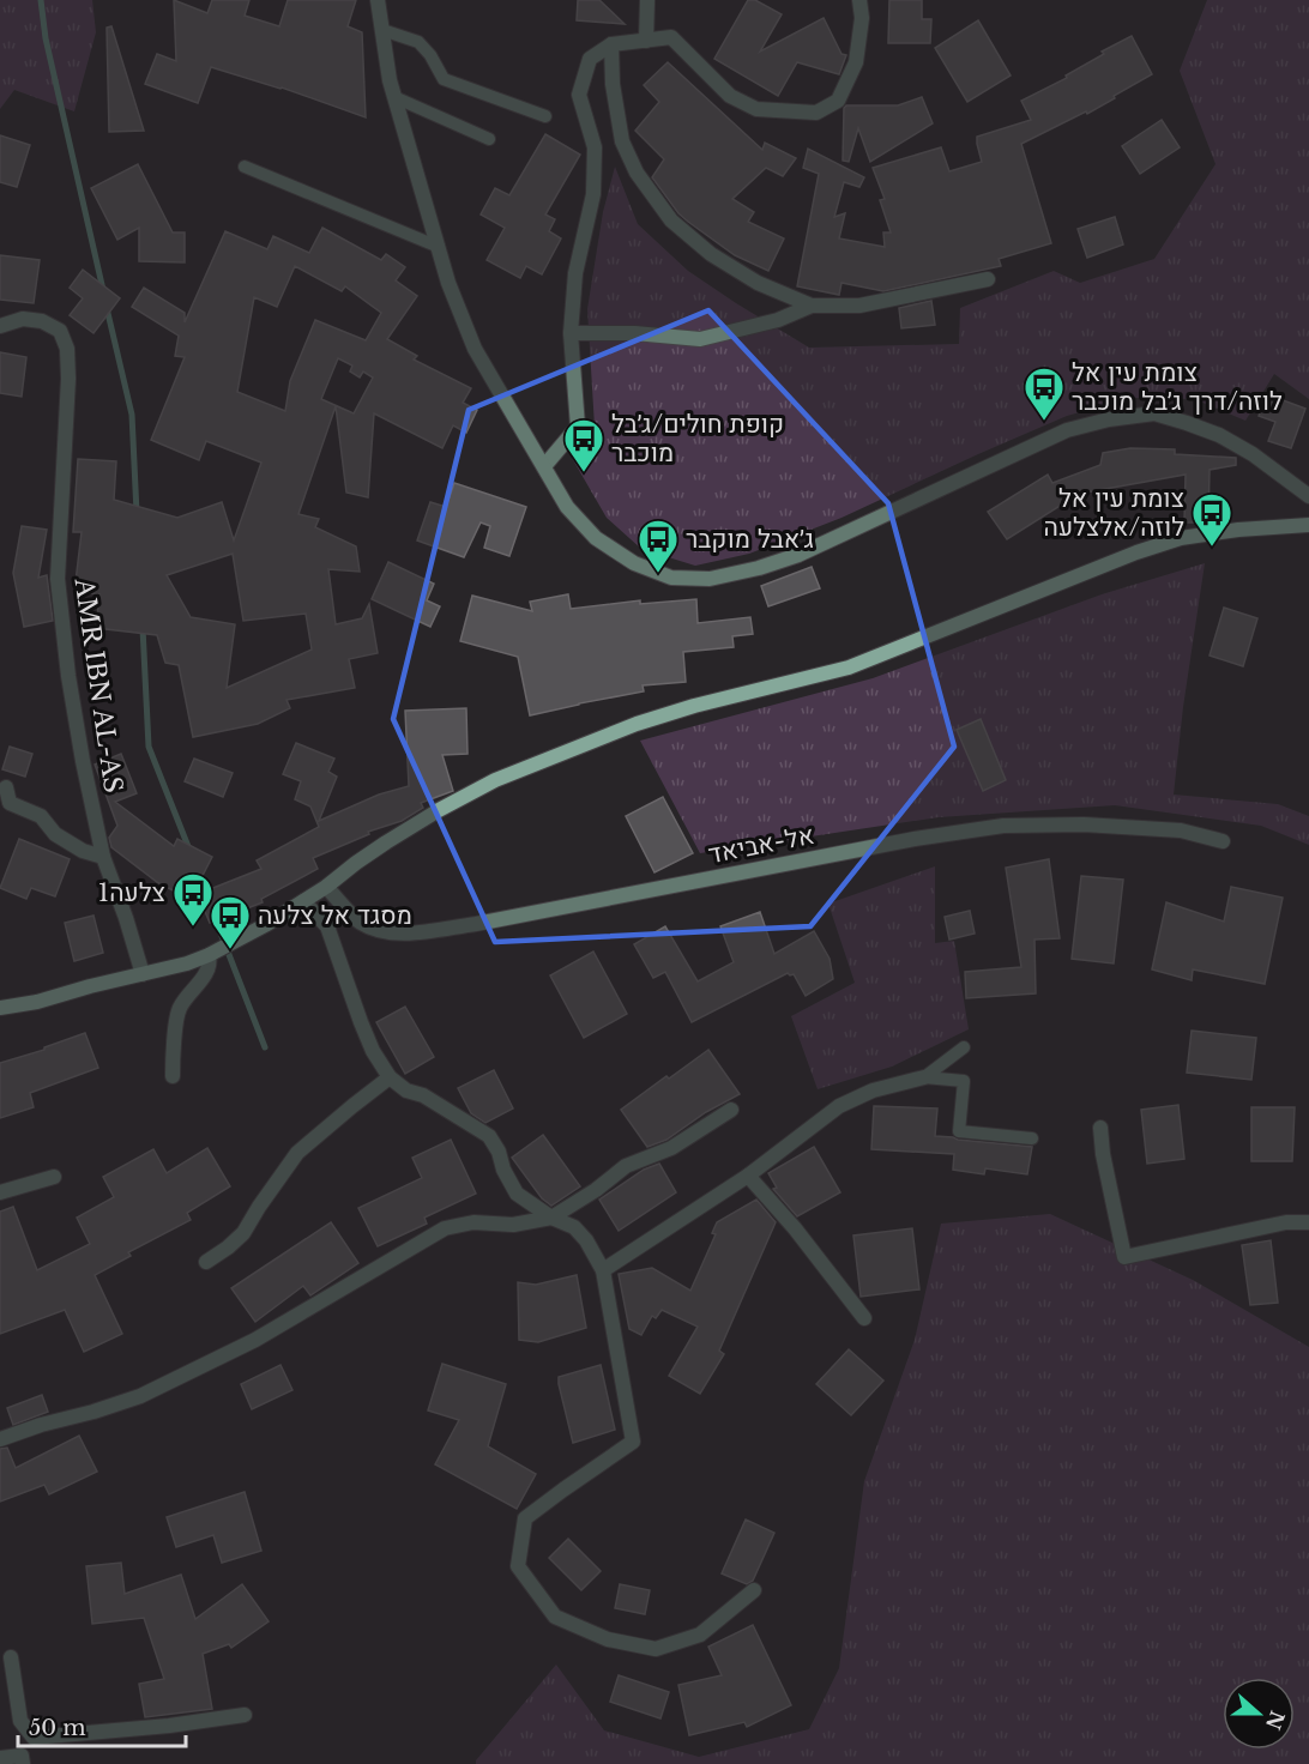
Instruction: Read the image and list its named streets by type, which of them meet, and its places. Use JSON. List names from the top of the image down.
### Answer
{
  "streets": {
    "street": ["AMR IBN AL-AS", "אל-אביאד"]
  },
  "places": {
    "bus stop": [
      "צומת עין אל לוזה/דרך ג׳בל מוכבר",
      "קופת חולים/ג׳בל מוכבר",
      "צומת עין אל לוזה/אלצלעה",
      "ג׳אבל מוקבר",
      "צלעה1",
      "מסגד אל צלעה"
    ]
  },
  "scale_bar": "50 m",
  "north": "right"
}
